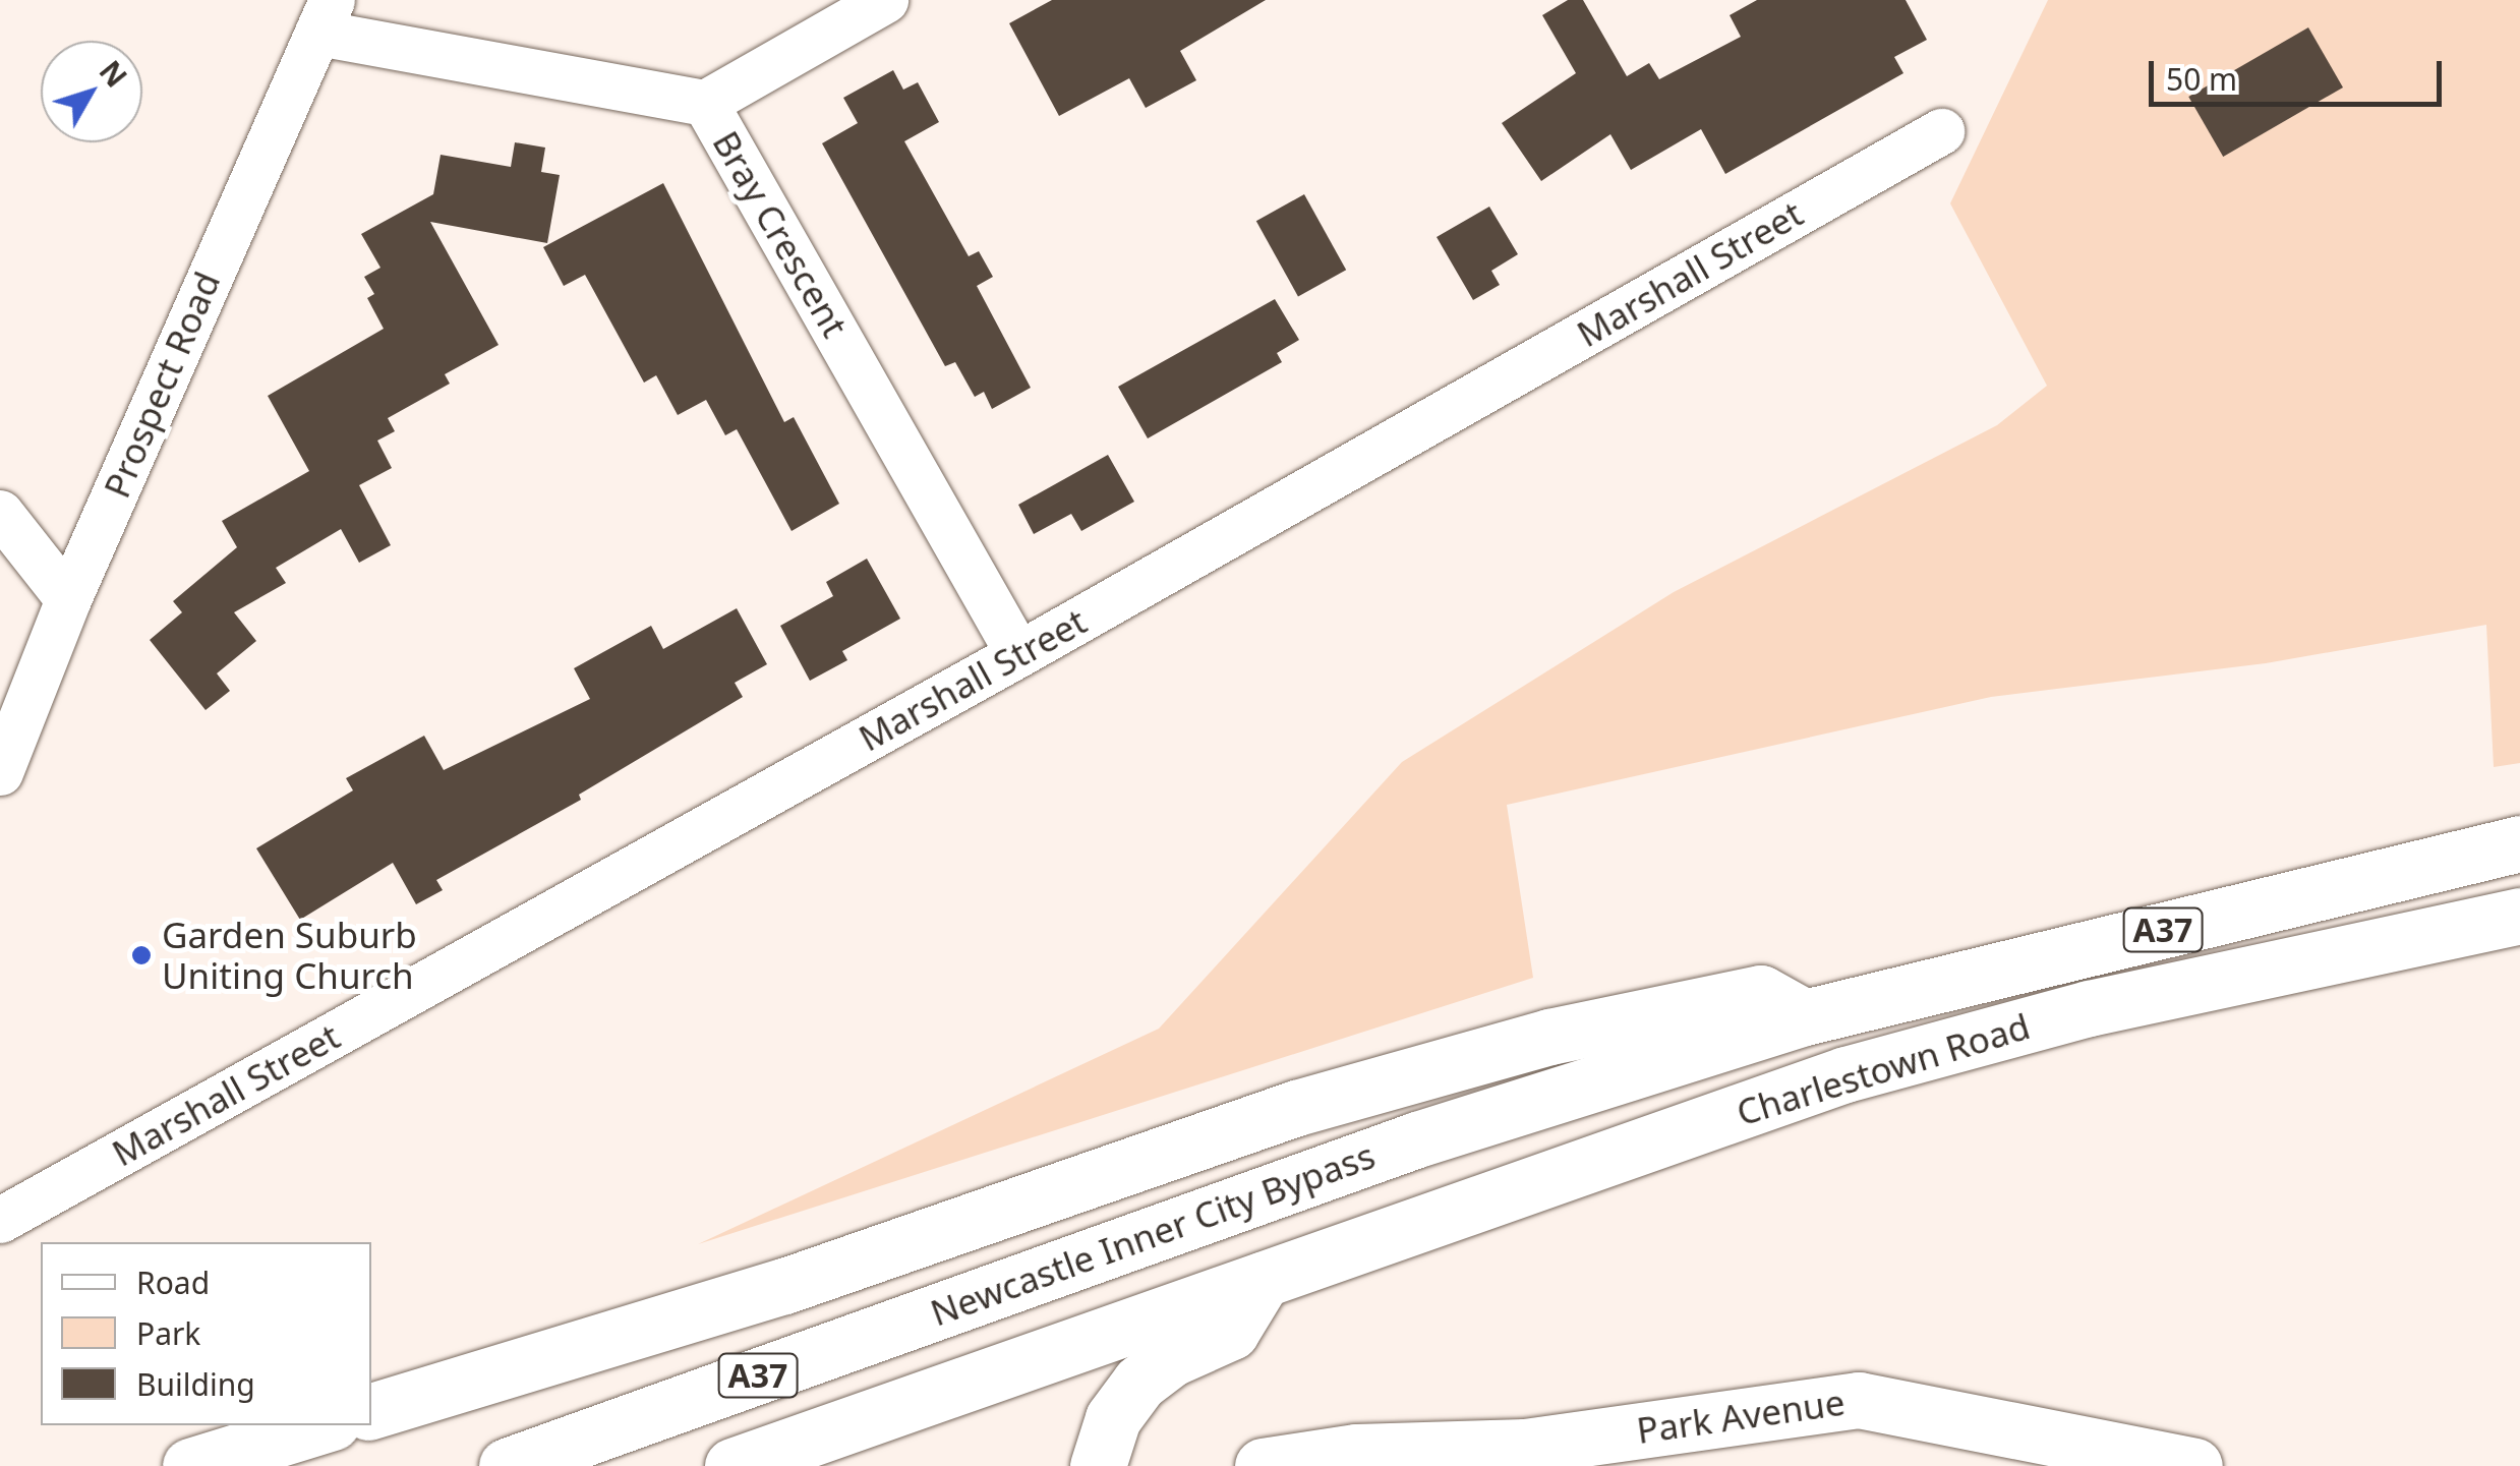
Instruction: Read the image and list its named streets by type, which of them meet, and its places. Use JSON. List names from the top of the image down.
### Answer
{
  "streets": {
    "main road": [
      "A37",
      "Charlestown Road",
      "Newcastle Inner City Bypass",
      "Park Avenue"
    ],
    "street": ["Bray Crescent", "Marshall Street", "Prospect Road"]
  },
  "crossings": [
    ["Bray Crescent", "Marshall Street"],
    ["Bray Crescent", "Prospect Road"],
    ["A37", "Charlestown Road"],
    ["Charlestown Road", "Newcastle Inner City Bypass"]
  ],
  "places": ["Garden Suburb Uniting Church"],
  "legend": ["Road", "Park", "Building"],
  "scale_bar": "50 m",
  "north": "top right"
}
